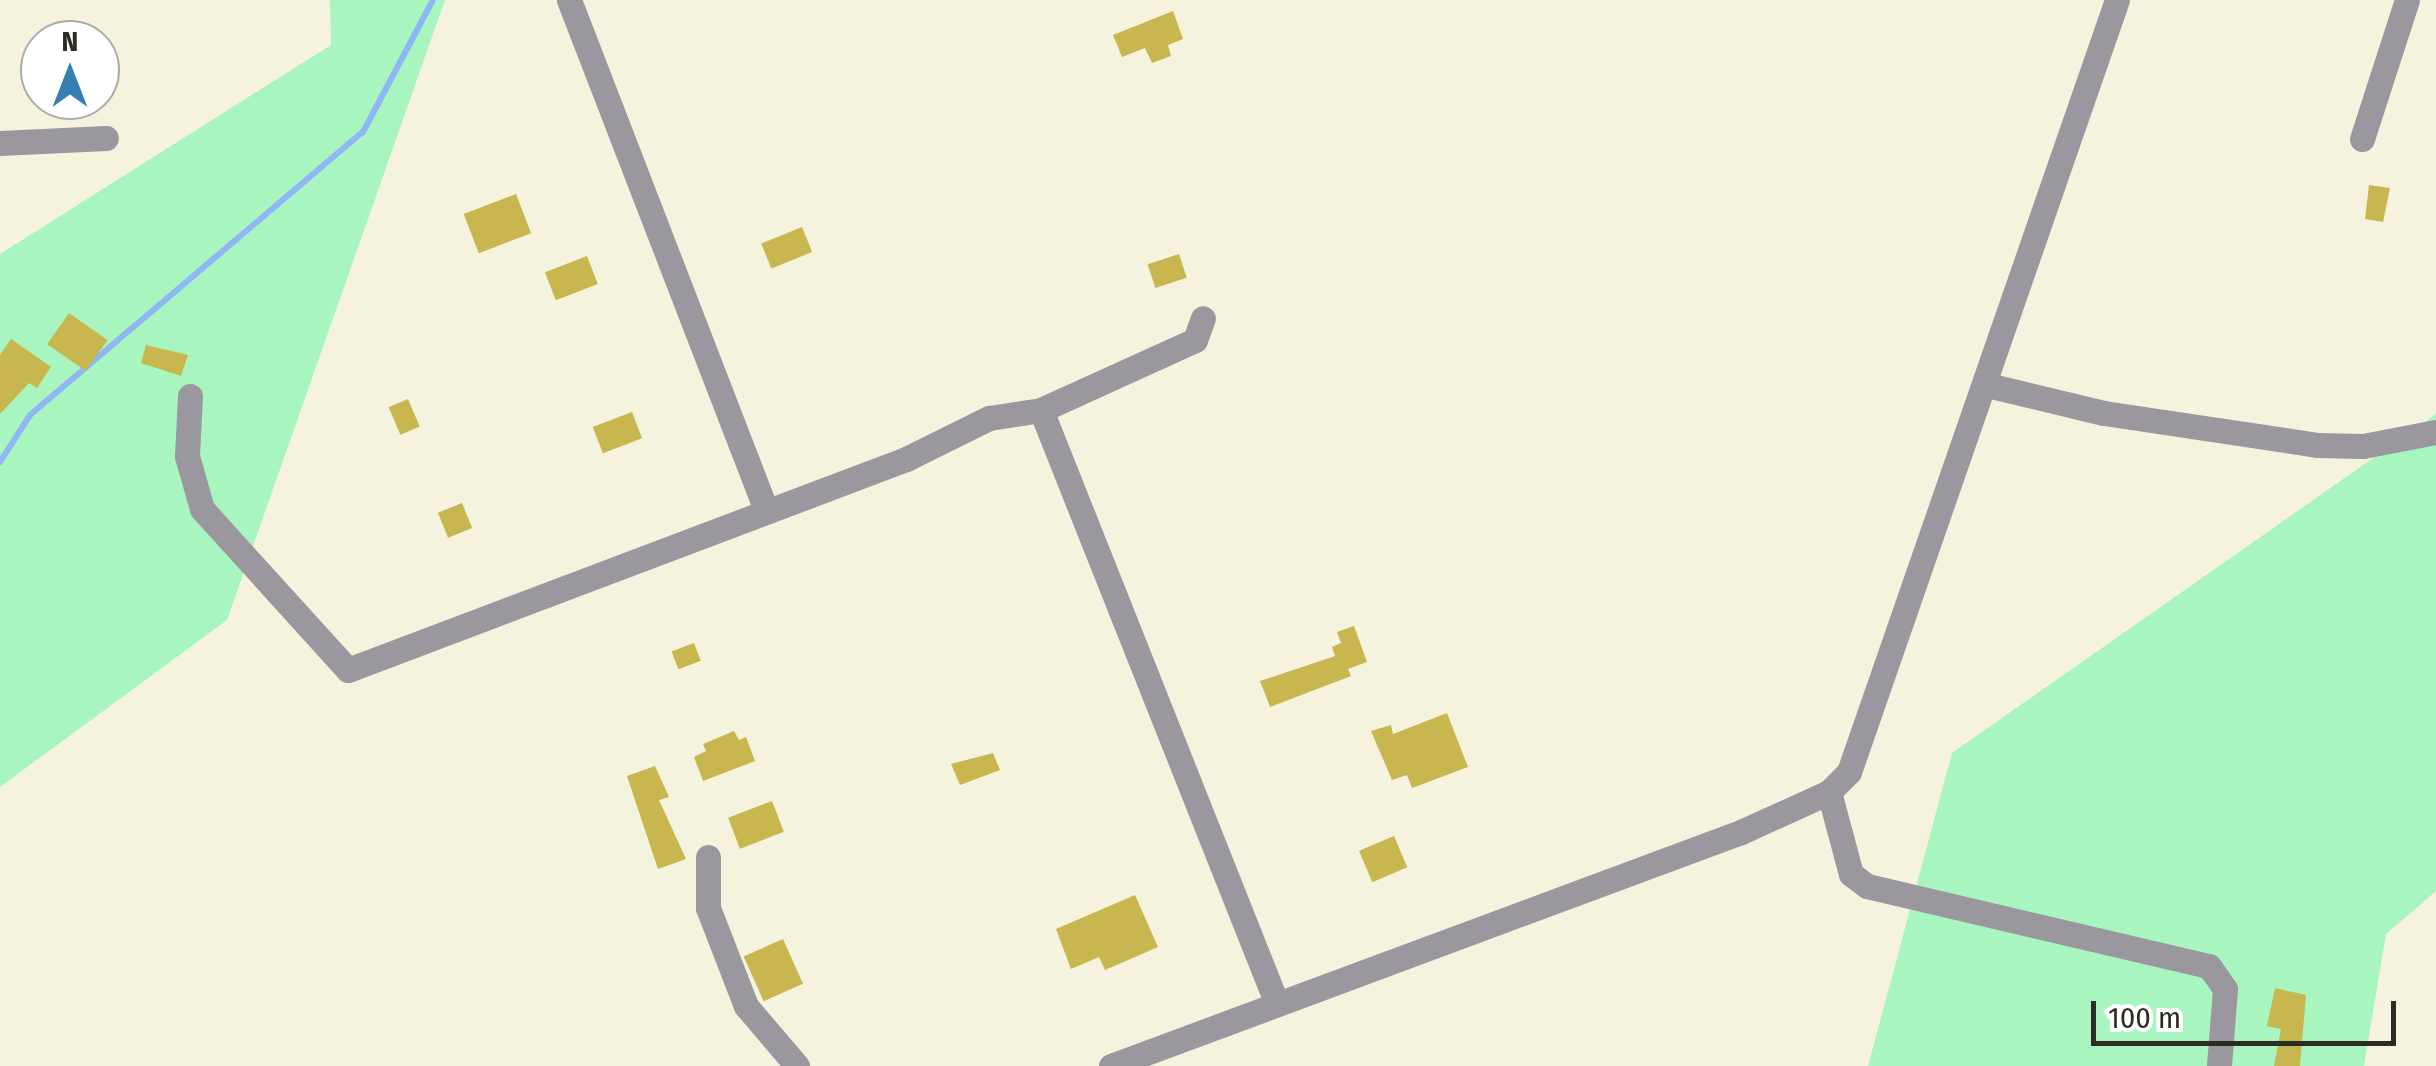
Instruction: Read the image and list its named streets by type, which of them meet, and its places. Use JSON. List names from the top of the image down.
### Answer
{
  "scale_bar": "100 m",
  "north": "top"
}
